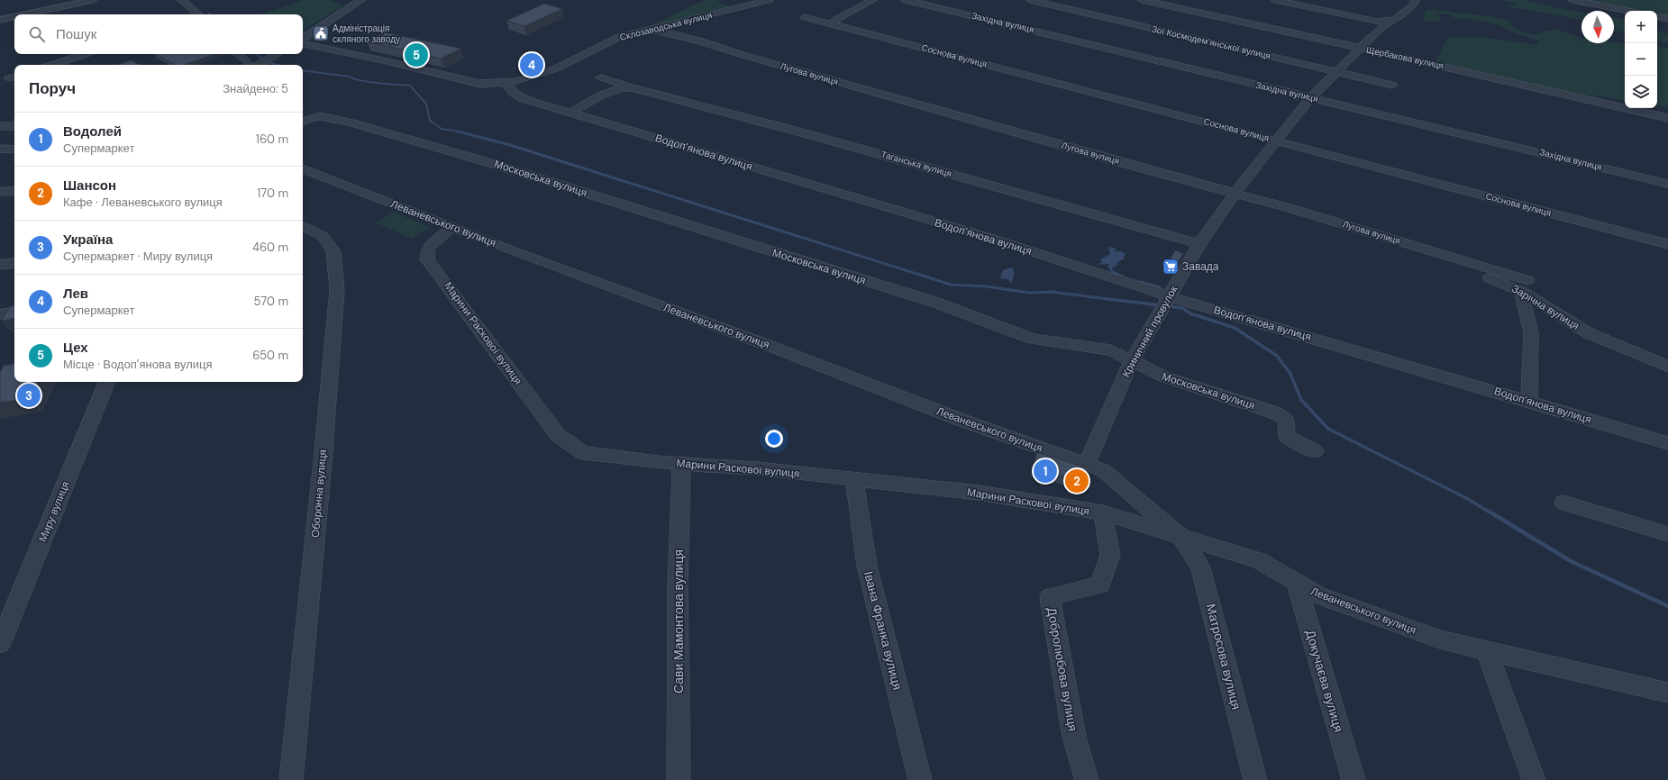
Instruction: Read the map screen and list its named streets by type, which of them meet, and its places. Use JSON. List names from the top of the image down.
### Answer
{
  "streets": {
    "street": [
      "Західна вулиця",
      "Склозаводська вулиця",
      "Зої Космодем’янської вулиця",
      "Соснова вулиця",
      "Щербакова вулиця",
      "Лугова вулиця",
      "Водоп’янова вулиця",
      "Таганська вулиця",
      "Московська вулиця",
      "Леваневського вулиця",
      "Зарічна вулиця",
      "Криничний провулок",
      "Марини Раскової вулиця",
      "Оборонна вулиця",
      "Миру вулиця",
      "Сави Мамонтова вулиця",
      "Івана Франка вулиця",
      "Матросова вулиця",
      "Добролюбова вулиця",
      "Докучаєва вулиця"
    ]
  },
  "crossings": [
    ["Західна вулиця", "Криничний провулок"],
    ["Склозаводська вулиця", "Лугова вулиця"],
    ["Склозаводська вулиця", "Водоп’янова вулиця"],
    ["Зої Космодем’янської вулиця", "Криничний провулок"],
    ["Соснова вулиця", "Криничний провулок"],
    ["Щербакова вулиця", "Криничний провулок"],
    ["Лугова вулиця", "Зарічна вулиця"],
    ["Лугова вулиця", "Криничний провулок"],
    ["Водоп’янова вулиця", "Таганська вулиця"],
    ["Водоп’янова вулиця", "Криничний провулок"],
    ["Таганська вулиця", "Криничний провулок"],
    ["Московська вулиця", "Криничний провулок"],
    ["Леваневського вулиця", "Криничний провулок"],
    ["Леваневського вулиця", "Марини Раскової вулиця"],
    ["Леваневського вулиця", "Матросова вулиця"],
    ["Леваневського вулиця", "Докучаєва вулиця"],
    ["Марини Раскової вулиця", "Сави Мамонтова вулиця"],
    ["Марини Раскової вулиця", "Івана Франка вулиця"],
    ["Марини Раскової вулиця", "Матросова вулиця"],
    ["Марини Раскової вулиця", "Добролюбова вулиця"]
  ],
  "places": {
    "public building": ["Адміністрація скляного заводу"],
    "supermarket": ["Завада"]
  },
  "north": "bottom",
  "page": {
    "map_buttons": ["+", "−"],
    "search": "Пошук",
    "pins": [
      "5",
      "4",
      "3",
      "1",
      "2"
    ],
    "heading": ["Поруч", "Знайдено: 5"],
    "list": [
      {
        "mark": "1",
        "name": "Водолей",
        "note": "Супермаркет",
        "value": "160 m"
      },
      {
        "mark": "2",
        "name": "Шансон",
        "note": "Кафе · Леваневського вулиця",
        "value": "170 m"
      },
      {
        "mark": "3",
        "name": "Україна",
        "note": "Супермаркет · Миру вулиця",
        "value": "460 m"
      },
      {
        "mark": "4",
        "name": "Лев",
        "note": "Супермаркет",
        "value": "570 m"
      },
      {
        "mark": "5",
        "name": "Цех",
        "note": "Місце · Водоп’янова вулиця",
        "value": "650 m"
      }
    ]
  }
}
